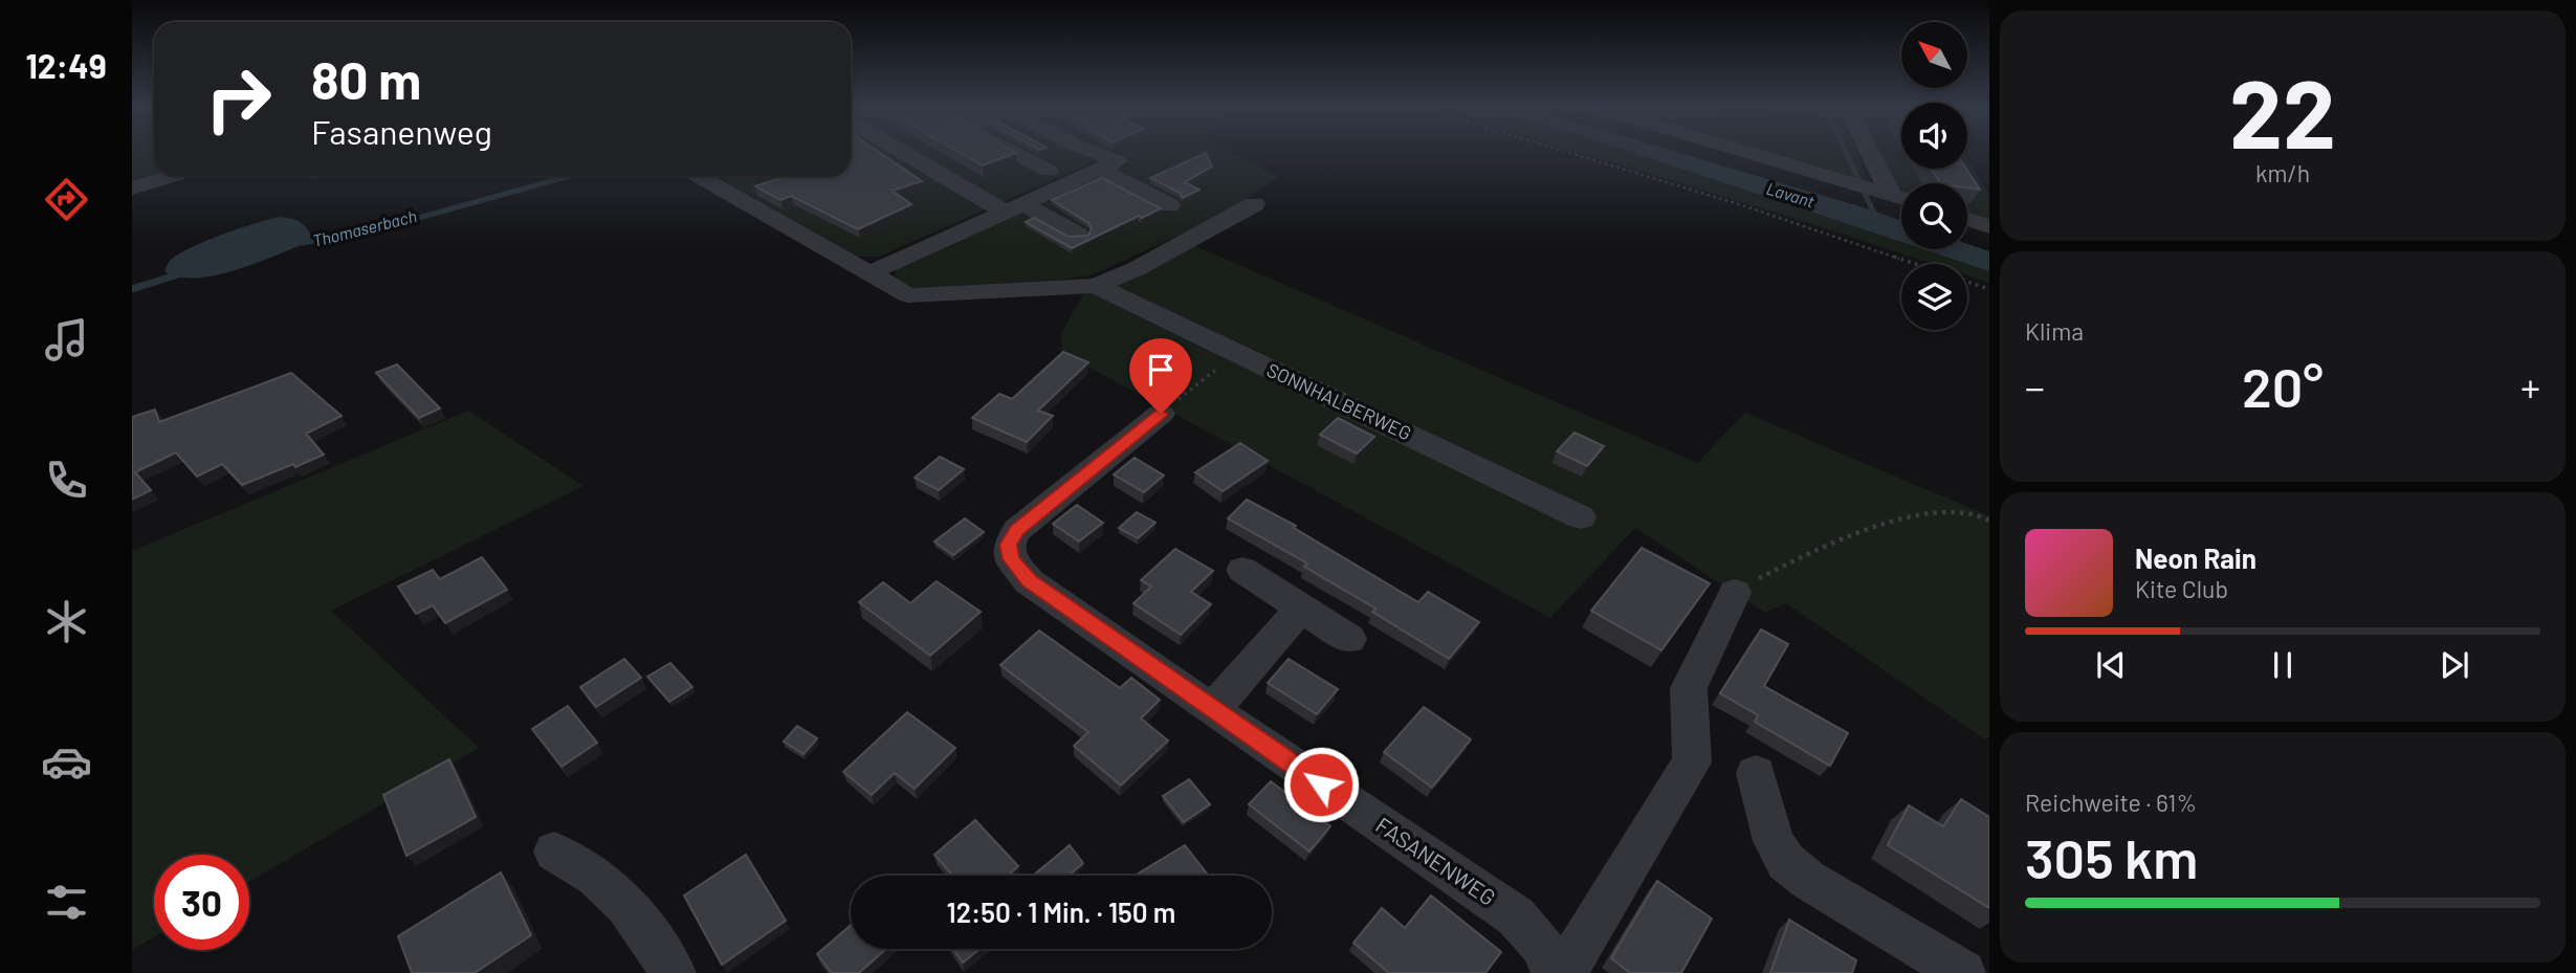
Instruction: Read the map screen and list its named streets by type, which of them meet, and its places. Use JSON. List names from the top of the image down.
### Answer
{
  "streets": {
    "street": ["SONNHALBERWEG", "FASANENWEG"]
  },
  "water": ["Lavant", "Thomaserbach"],
  "north": "top left",
  "page": {
    "tabs": "12:49",
    "tile": [
      ["22", "km/h"],
      "Klima",
      ["Reichweite · 61%", "305 km"]
    ],
    "turn": ["80 m", "Fasanenweg"],
    "heat": ["−", "20°", "+"],
    "song": ["Neon Rain", "Kite Club"],
    "limit": "30",
    "trip": "12:50 · 1 Min. · 150 m"
  }
}
